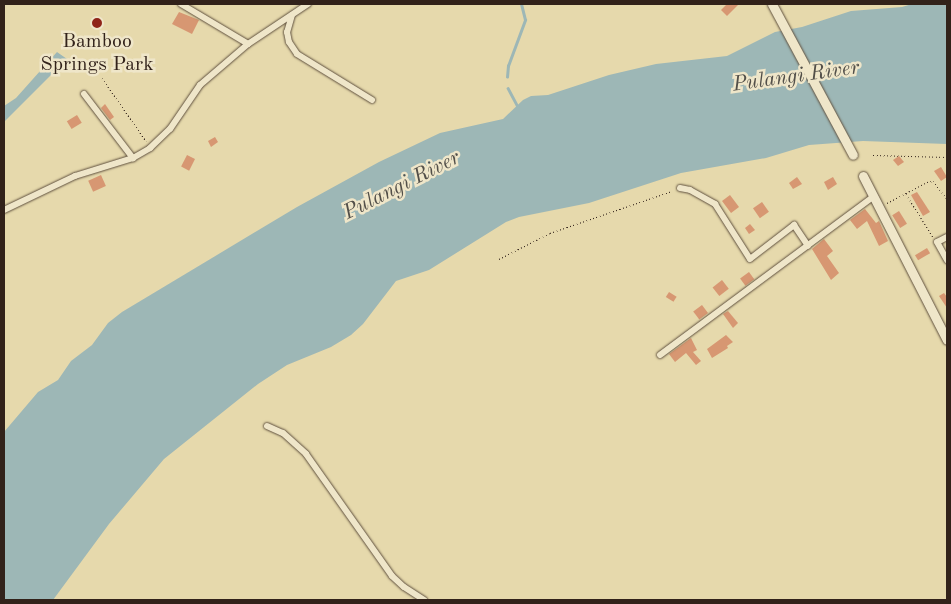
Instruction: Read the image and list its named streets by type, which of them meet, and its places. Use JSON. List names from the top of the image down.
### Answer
{
  "water": ["Pulangi River"],
  "places": ["Bamboo Springs Park"]
}
